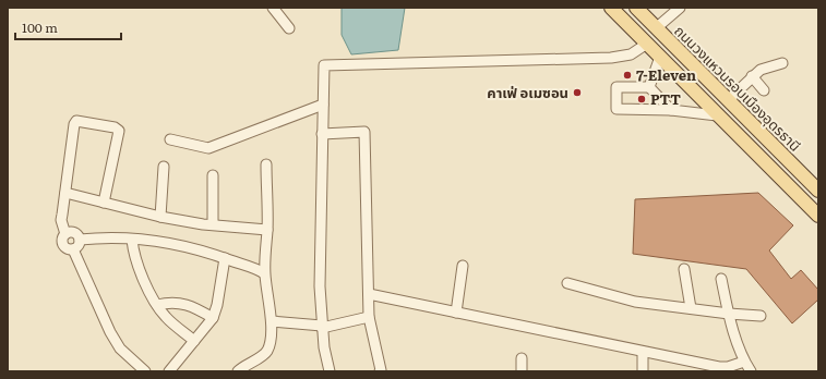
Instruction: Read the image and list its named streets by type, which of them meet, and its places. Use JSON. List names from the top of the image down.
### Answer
{
  "streets": {
    "main road": ["ถนนวงแหวนรอบเมืองอุดรธานี"]
  },
  "places": ["7-Eleven", "คาเฟ่ อเมซอน", "PTT"],
  "scale_bar": "100 m"
}
